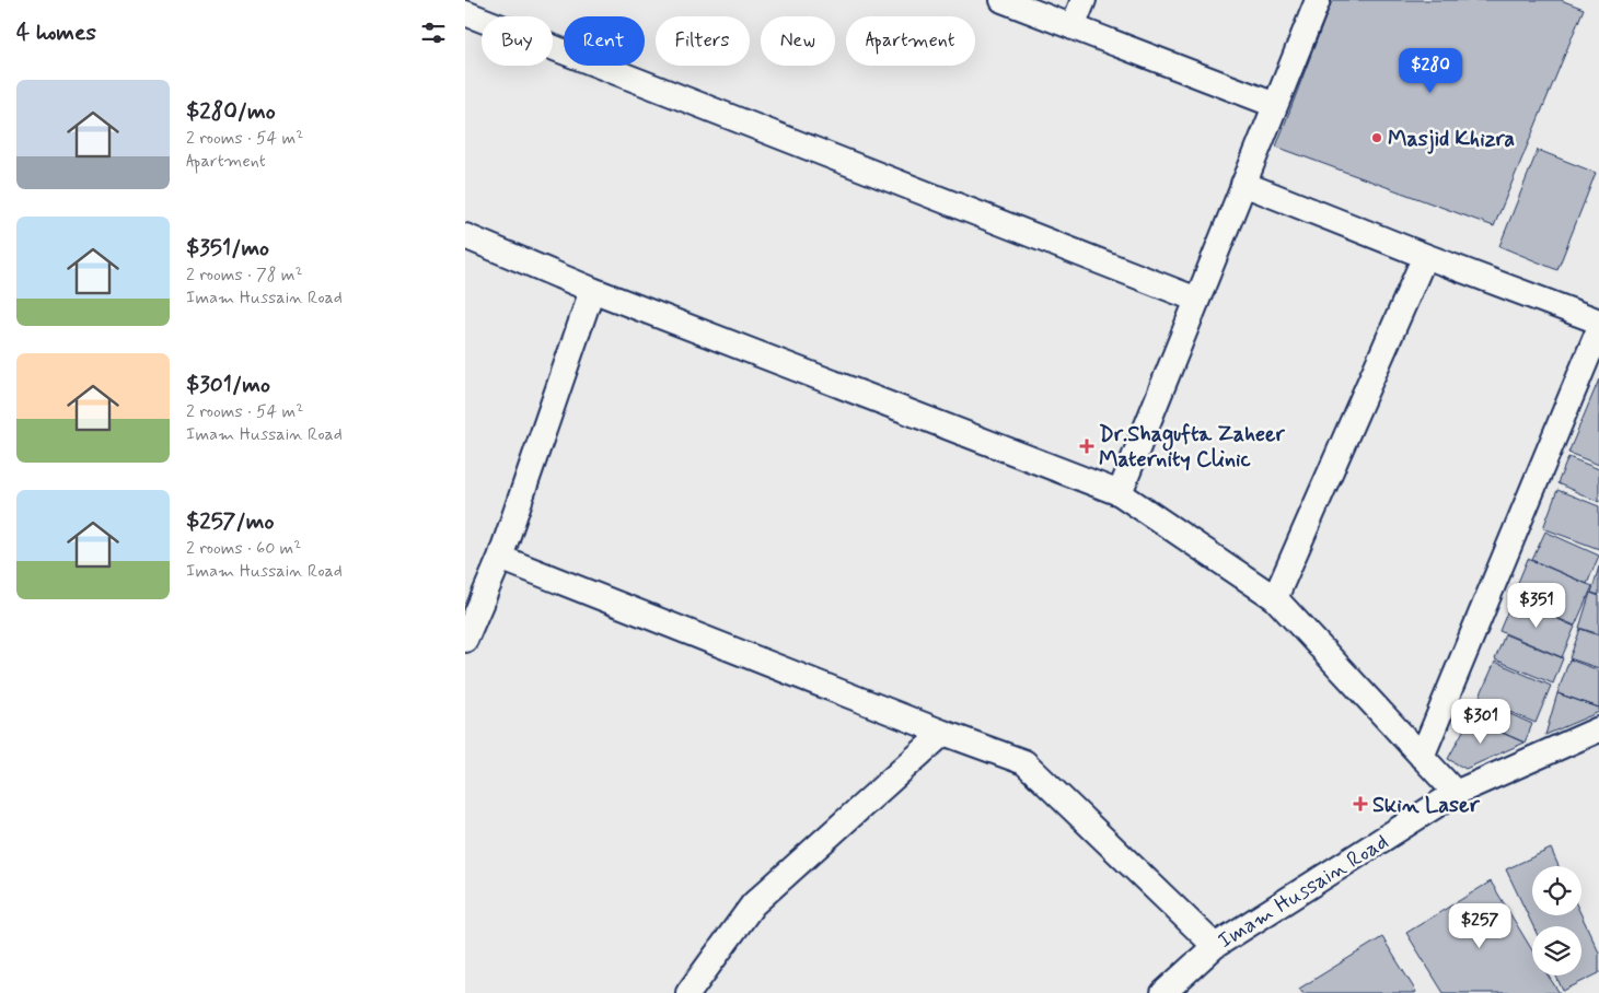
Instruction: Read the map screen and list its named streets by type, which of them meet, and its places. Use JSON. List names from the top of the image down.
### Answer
{
  "streets": {
    "street": ["Imam Hussain Road"]
  },
  "places": {
    "other": ["Masjid Khizra"],
    "health": ["Dr.Shagufta Zaheer Maternity Clinic", "Skin Laser"]
  },
  "page": {
    "heading": "4 homes",
    "chip": [
      "Buy",
      "Rent",
      "Filters",
      "New",
      "Apartment"
    ],
    "price": [
      "$280",
      "$351",
      "$301",
      "$257"
    ],
    "list": [
      {
        "name": "$280/mo",
        "note": "2 rooms · 54 m² · Apartment"
      },
      {
        "name": "$351/mo",
        "note": "2 rooms · 78 m² · Imam Hussain Road"
      },
      {
        "name": "$301/mo",
        "note": "2 rooms · 54 m² · Imam Hussain Road"
      },
      {
        "name": "$257/mo",
        "note": "2 rooms · 60 m² · Imam Hussain Road"
      }
    ]
  }
}
